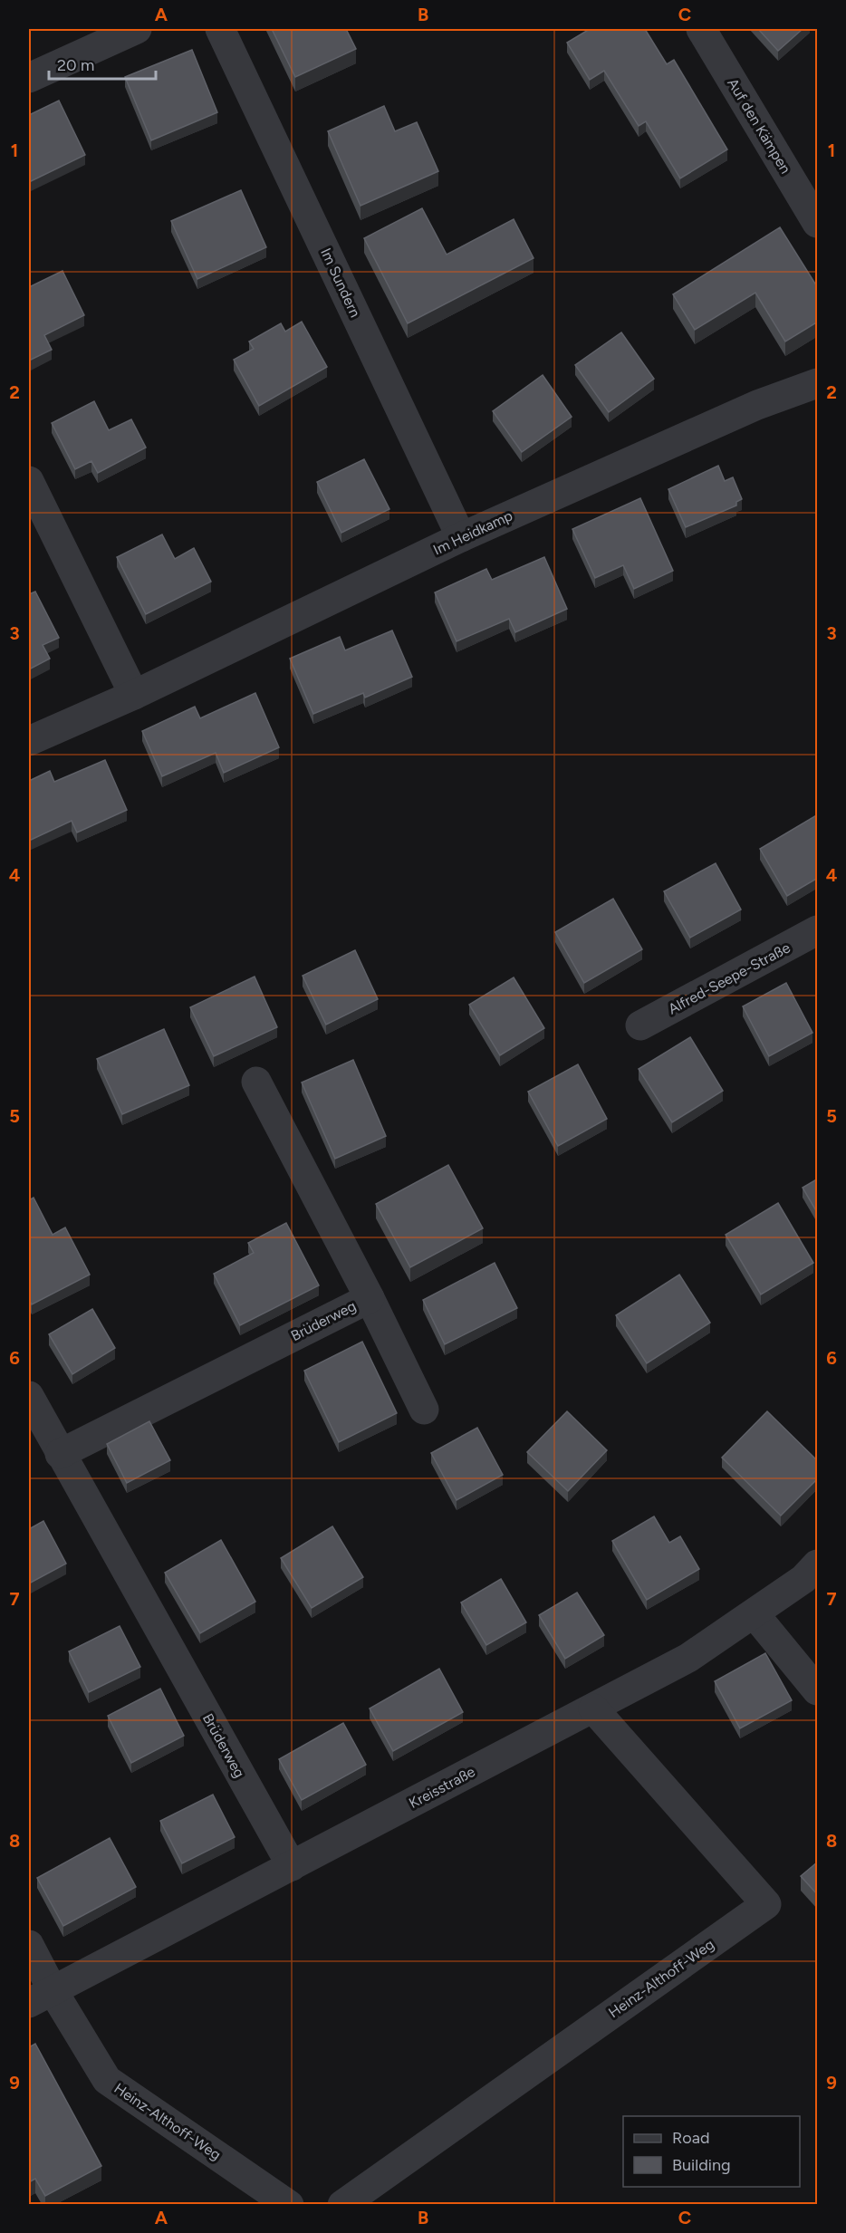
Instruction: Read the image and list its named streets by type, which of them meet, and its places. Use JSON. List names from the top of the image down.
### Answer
{
  "streets": {
    "street": [
      "Auf den Kämpen",
      "Im Sundern",
      "Im Heidkamp",
      "Alfred-Seepe-Straße",
      "Brüderweg",
      "Kreisstraße",
      "Heinz-Althoff-Weg"
    ]
  },
  "crossings": [
    ["Im Sundern", "Im Heidkamp"],
    ["Brüderweg", "Kreisstraße"],
    ["Kreisstraße", "Heinz-Althoff-Weg"]
  ],
  "legend": ["Road", "Building"],
  "scale_bar": "20 m",
  "grid": {
    "columns": ["A", "B", "C"],
    "rows": [
      "1",
      "2",
      "3",
      "4",
      "5",
      "6",
      "7",
      "8",
      "9"
    ]
  }
}
